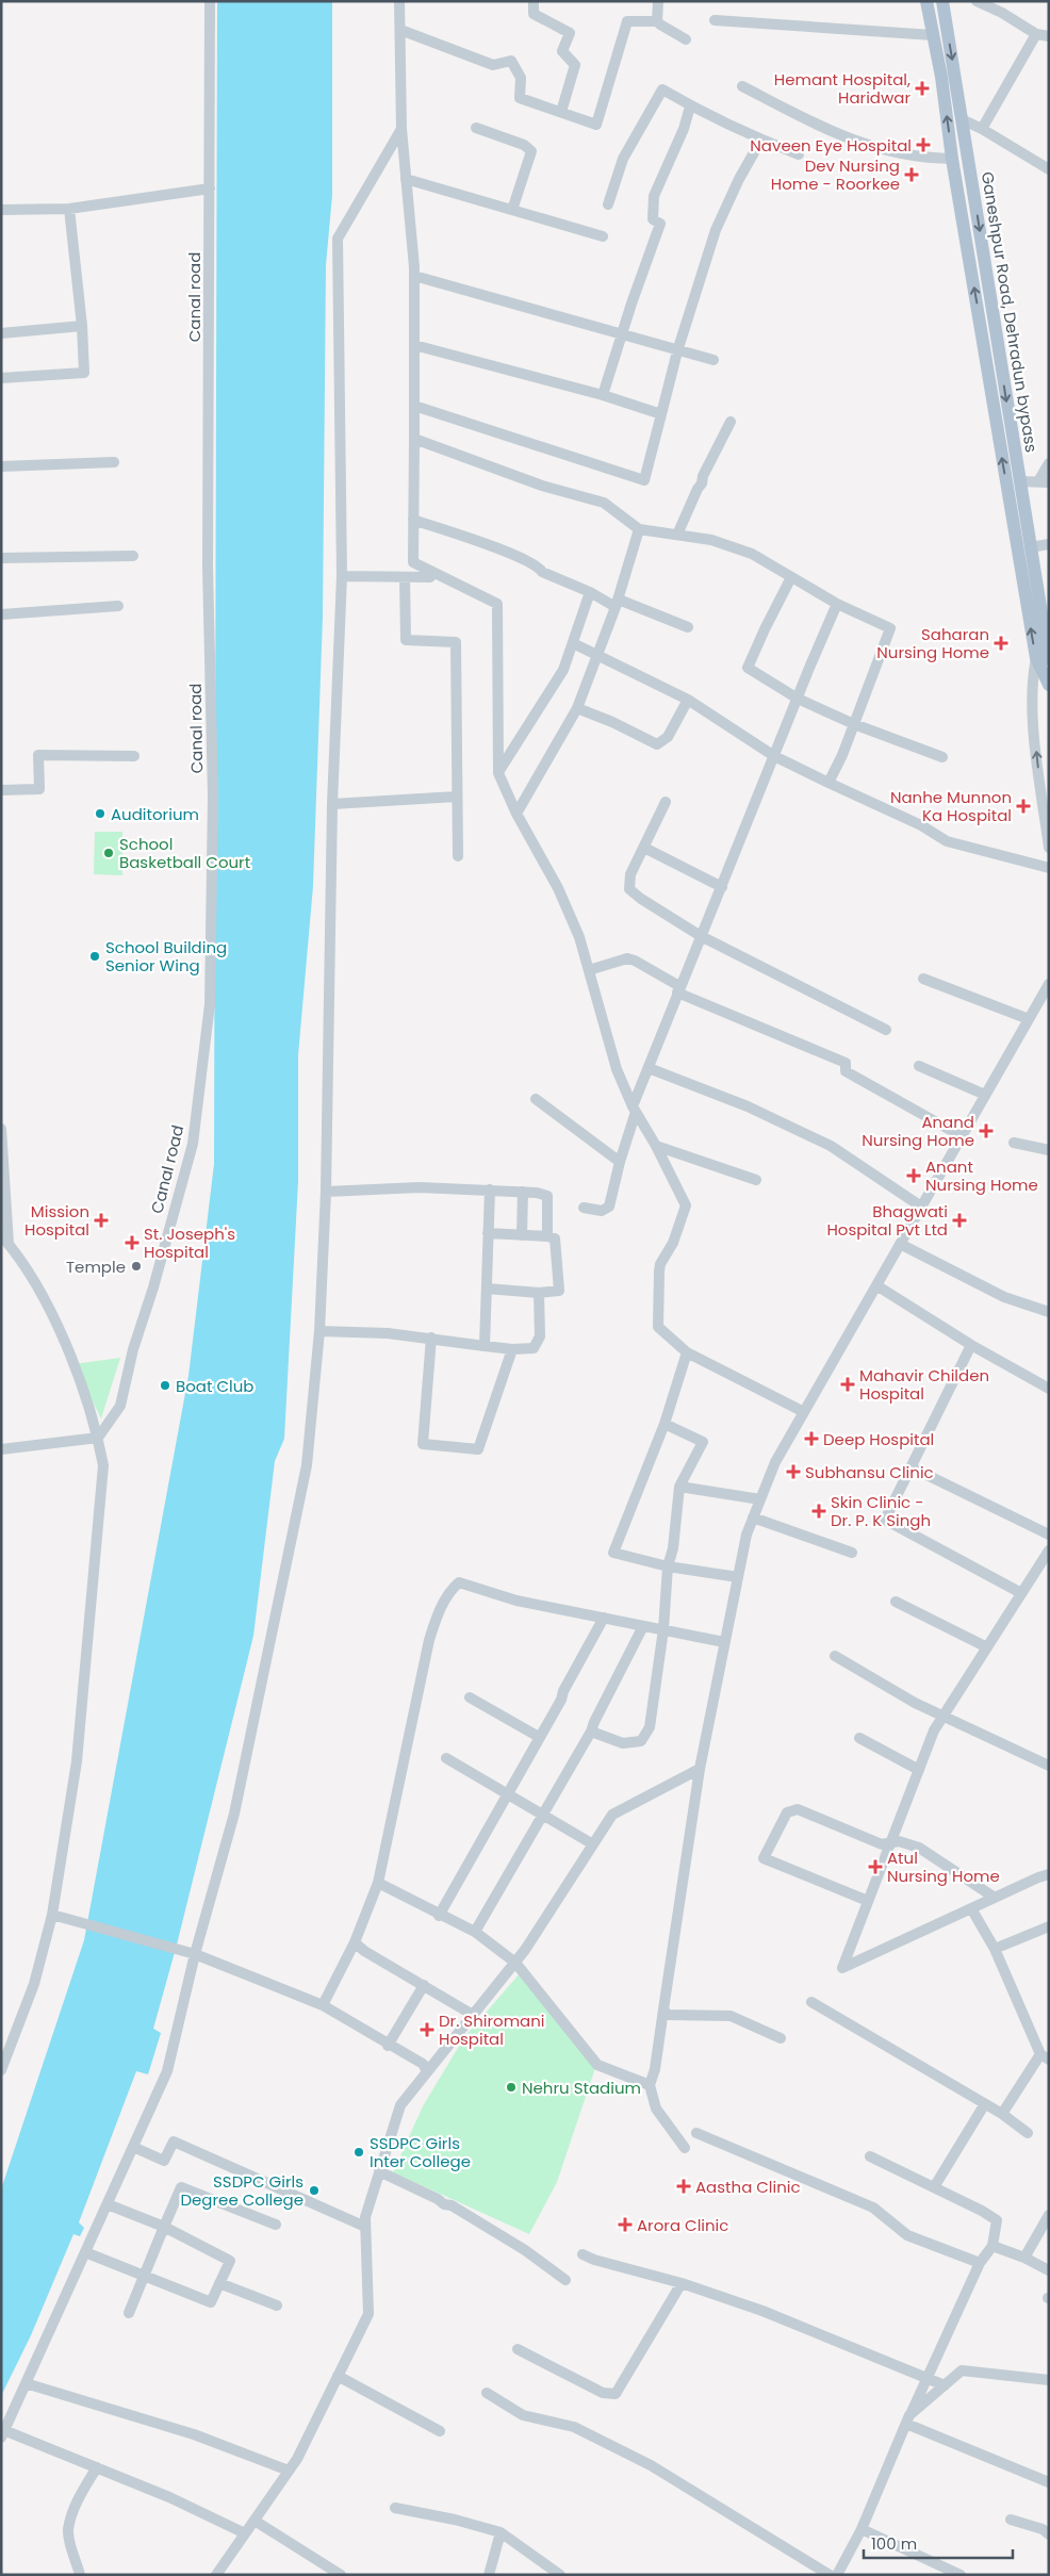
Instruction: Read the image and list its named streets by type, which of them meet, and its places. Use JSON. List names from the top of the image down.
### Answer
{
  "streets": {
    "main road": ["Ganeshpur Road, Dehradun bypass"],
    "street": ["Canal road"]
  },
  "places": {
    "health": [
      "Hemant Hospital, Haridwar",
      "Naveen Eye Hospital",
      "Dev Nursing Home - Roorkee",
      "Saharan Nursing Home",
      "Nanhe Munnon Ka Hospital",
      "Anand Nursing Home",
      "Anant Nursing Home",
      "Mission Hospital",
      "Bhagwati Hospital Pvt Ltd",
      "St. Joseph's Hospital",
      "Mahavir Childen Hospital",
      "Deep Hospital",
      "Subhansu Clinic",
      "Skin Clinic - Dr. P. K Singh",
      "Atul Nursing Home",
      "Dr. Shiromani Hospital",
      "Aastha Clinic",
      "Arora Clinic"
    ],
    "other": [
      "Auditorium",
      "School Basketball Court",
      "School Building Senior Wing",
      "Temple",
      "Boat Club",
      "Nehru Stadium",
      "SSDPC Girls Inter College",
      "SSDPC Girls Degree College"
    ]
  },
  "scale_bar": "100 m"
}
